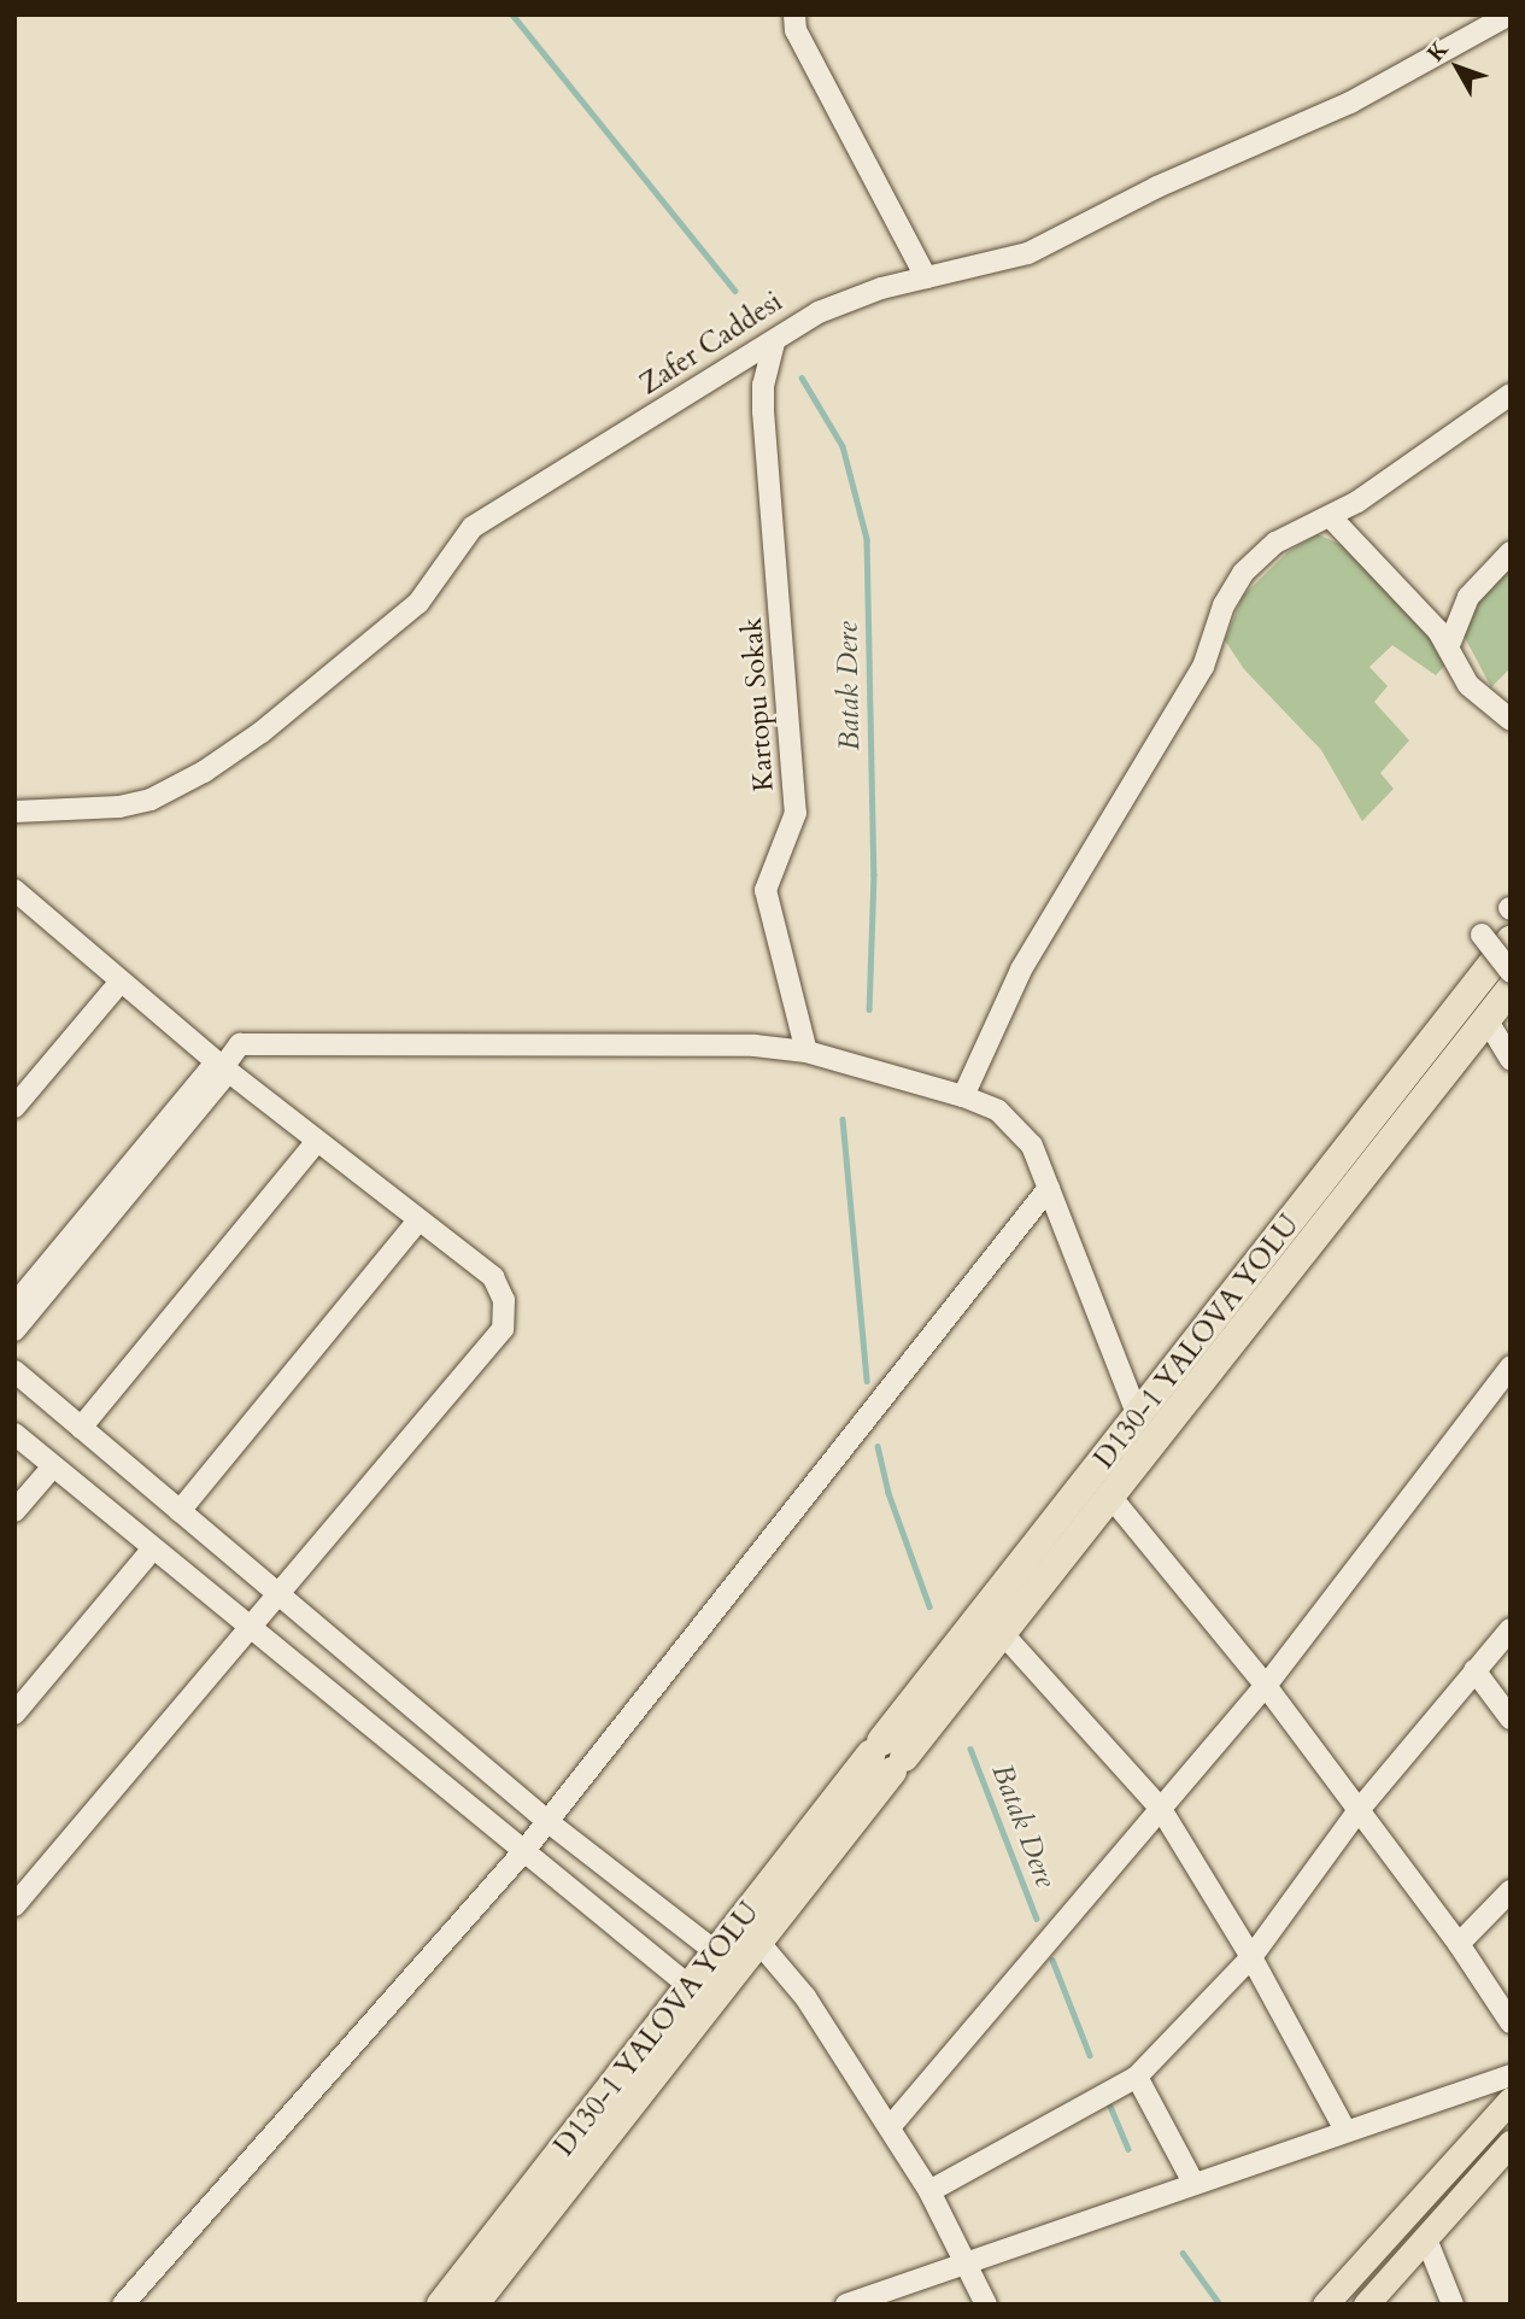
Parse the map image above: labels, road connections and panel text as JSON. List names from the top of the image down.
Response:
{
  "streets": {
    "highway": ["D130-1 YALOVA YOLU"],
    "street": ["Zafer Caddesi", "Kartopu Sokak"]
  },
  "crossings": [
    ["Zafer Caddesi", "Kartopu Sokak"]
  ],
  "water": ["Batak Dere"],
  "north": "top left"
}
